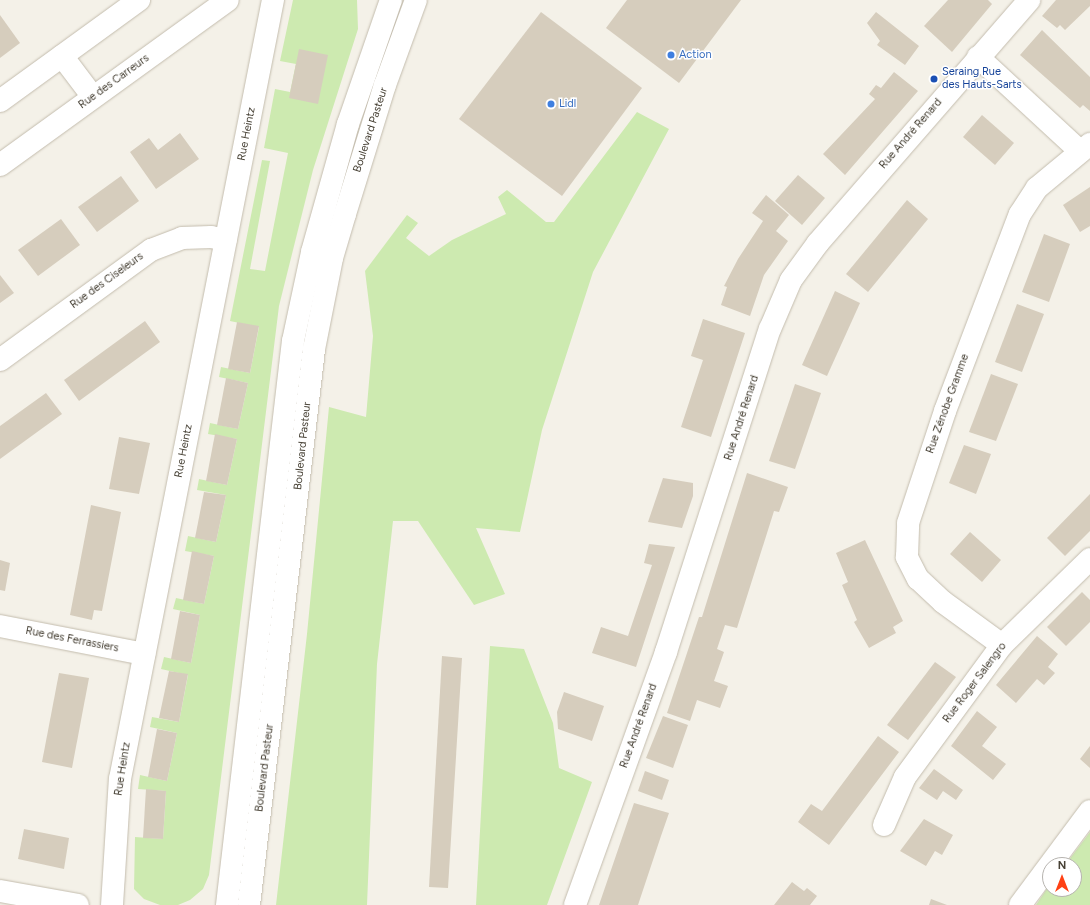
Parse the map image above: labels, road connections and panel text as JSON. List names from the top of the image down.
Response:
{
  "streets": {
    "street": [
      "Rue des Carreurs",
      "Boulevard Pasteur",
      "Rue Heintz",
      "Rue André Renard",
      "Rue des Ciseleurs",
      "Rue Zénobe Gramme",
      "Rue des Ferrassiers",
      "Rue Roger Salengro"
    ]
  },
  "crossings": [
    ["Rue Heintz", "Rue des Ciseleurs"],
    ["Rue Heintz", "Rue des Ferrassiers"],
    ["Rue Zénobe Gramme", "Rue Roger Salengro"]
  ],
  "places": ["Action", "Seraing Rue des Hauts-Sarts", "Lidl"],
  "north": "top"
}
